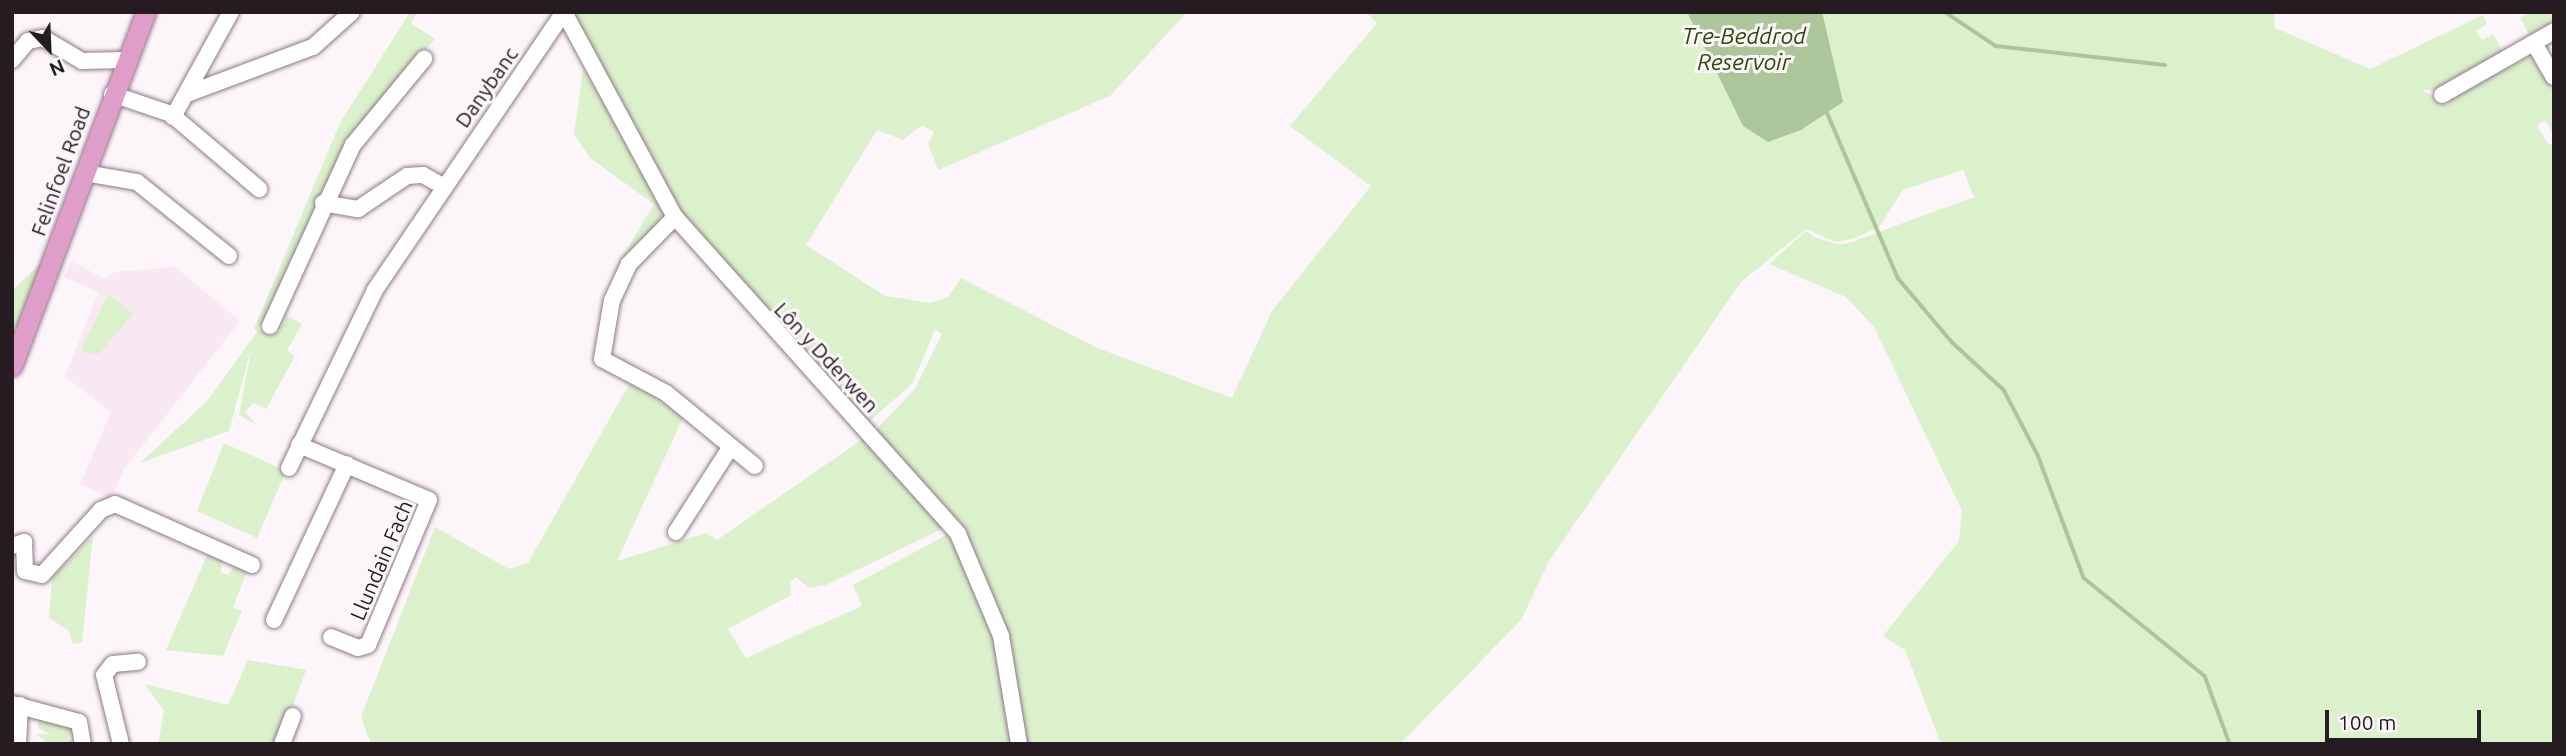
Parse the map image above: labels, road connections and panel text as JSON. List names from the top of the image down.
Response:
{
  "streets": {
    "main road": ["Felinfoel Road"],
    "street": ["Danybanc", "Lôn y Dderwen", "Llundain Fach"]
  },
  "crossings": [
    ["Danybanc", "Lôn y Dderwen"],
    ["Danybanc", "Llundain Fach"]
  ],
  "water": ["Tre-Beddrod Reservoir"],
  "scale_bar": "100 m",
  "north": "bottom right"
}
